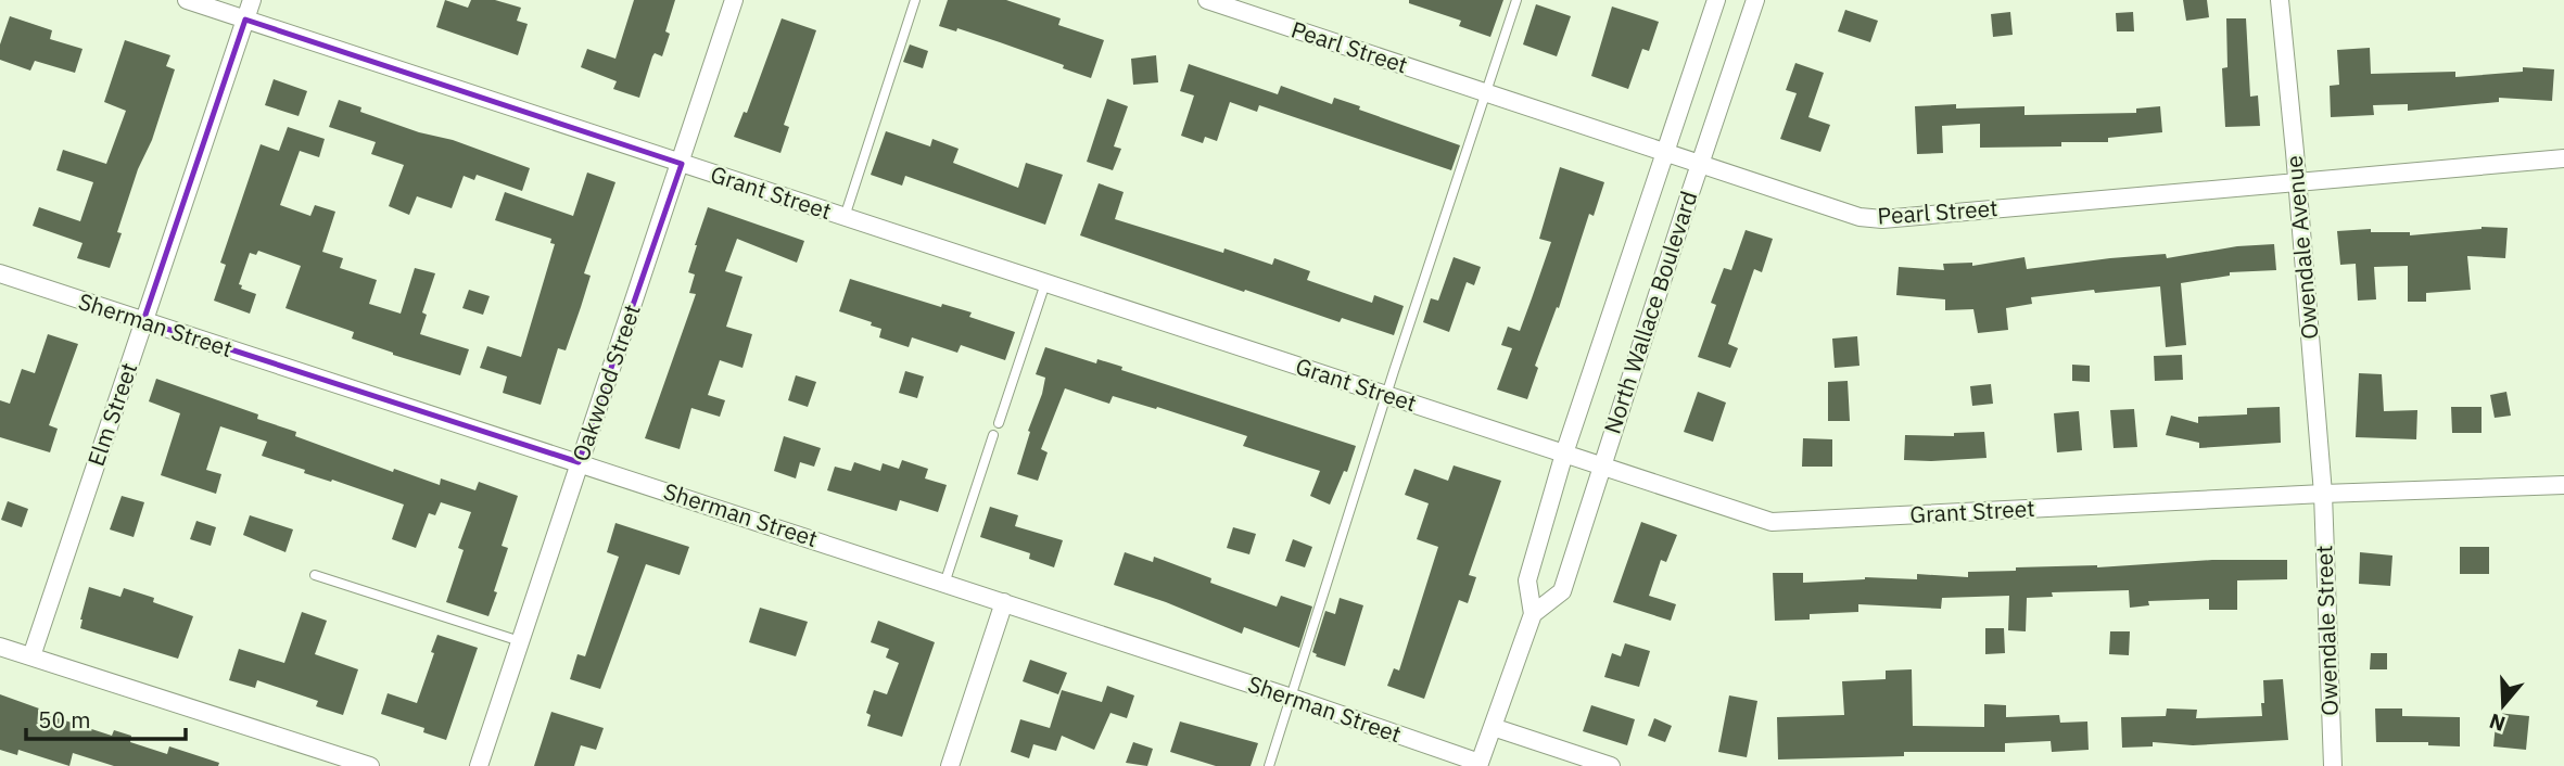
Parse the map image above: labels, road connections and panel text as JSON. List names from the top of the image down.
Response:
{
  "streets": {
    "street": [
      "Pearl Street",
      "Grant Street",
      "Owendale Avenue",
      "North Wallace Boulevard",
      "Sherman Street",
      "Oakwood Street",
      "Elm Street",
      "Owendale Street"
    ]
  },
  "crossings": [
    ["Pearl Street", "Owendale Avenue"],
    ["Pearl Street", "North Wallace Boulevard"],
    ["Grant Street", "Owendale Avenue"],
    ["Grant Street", "North Wallace Boulevard"],
    ["Grant Street", "Oakwood Street"],
    ["Grant Street", "Elm Street"],
    ["Grant Street", "Owendale Street"],
    ["Owendale Avenue", "Owendale Street"],
    ["North Wallace Boulevard", "Sherman Street"],
    ["Sherman Street", "Oakwood Street"],
    ["Sherman Street", "Elm Street"]
  ],
  "scale_bar": "50 m",
  "north": "bottom"
}
